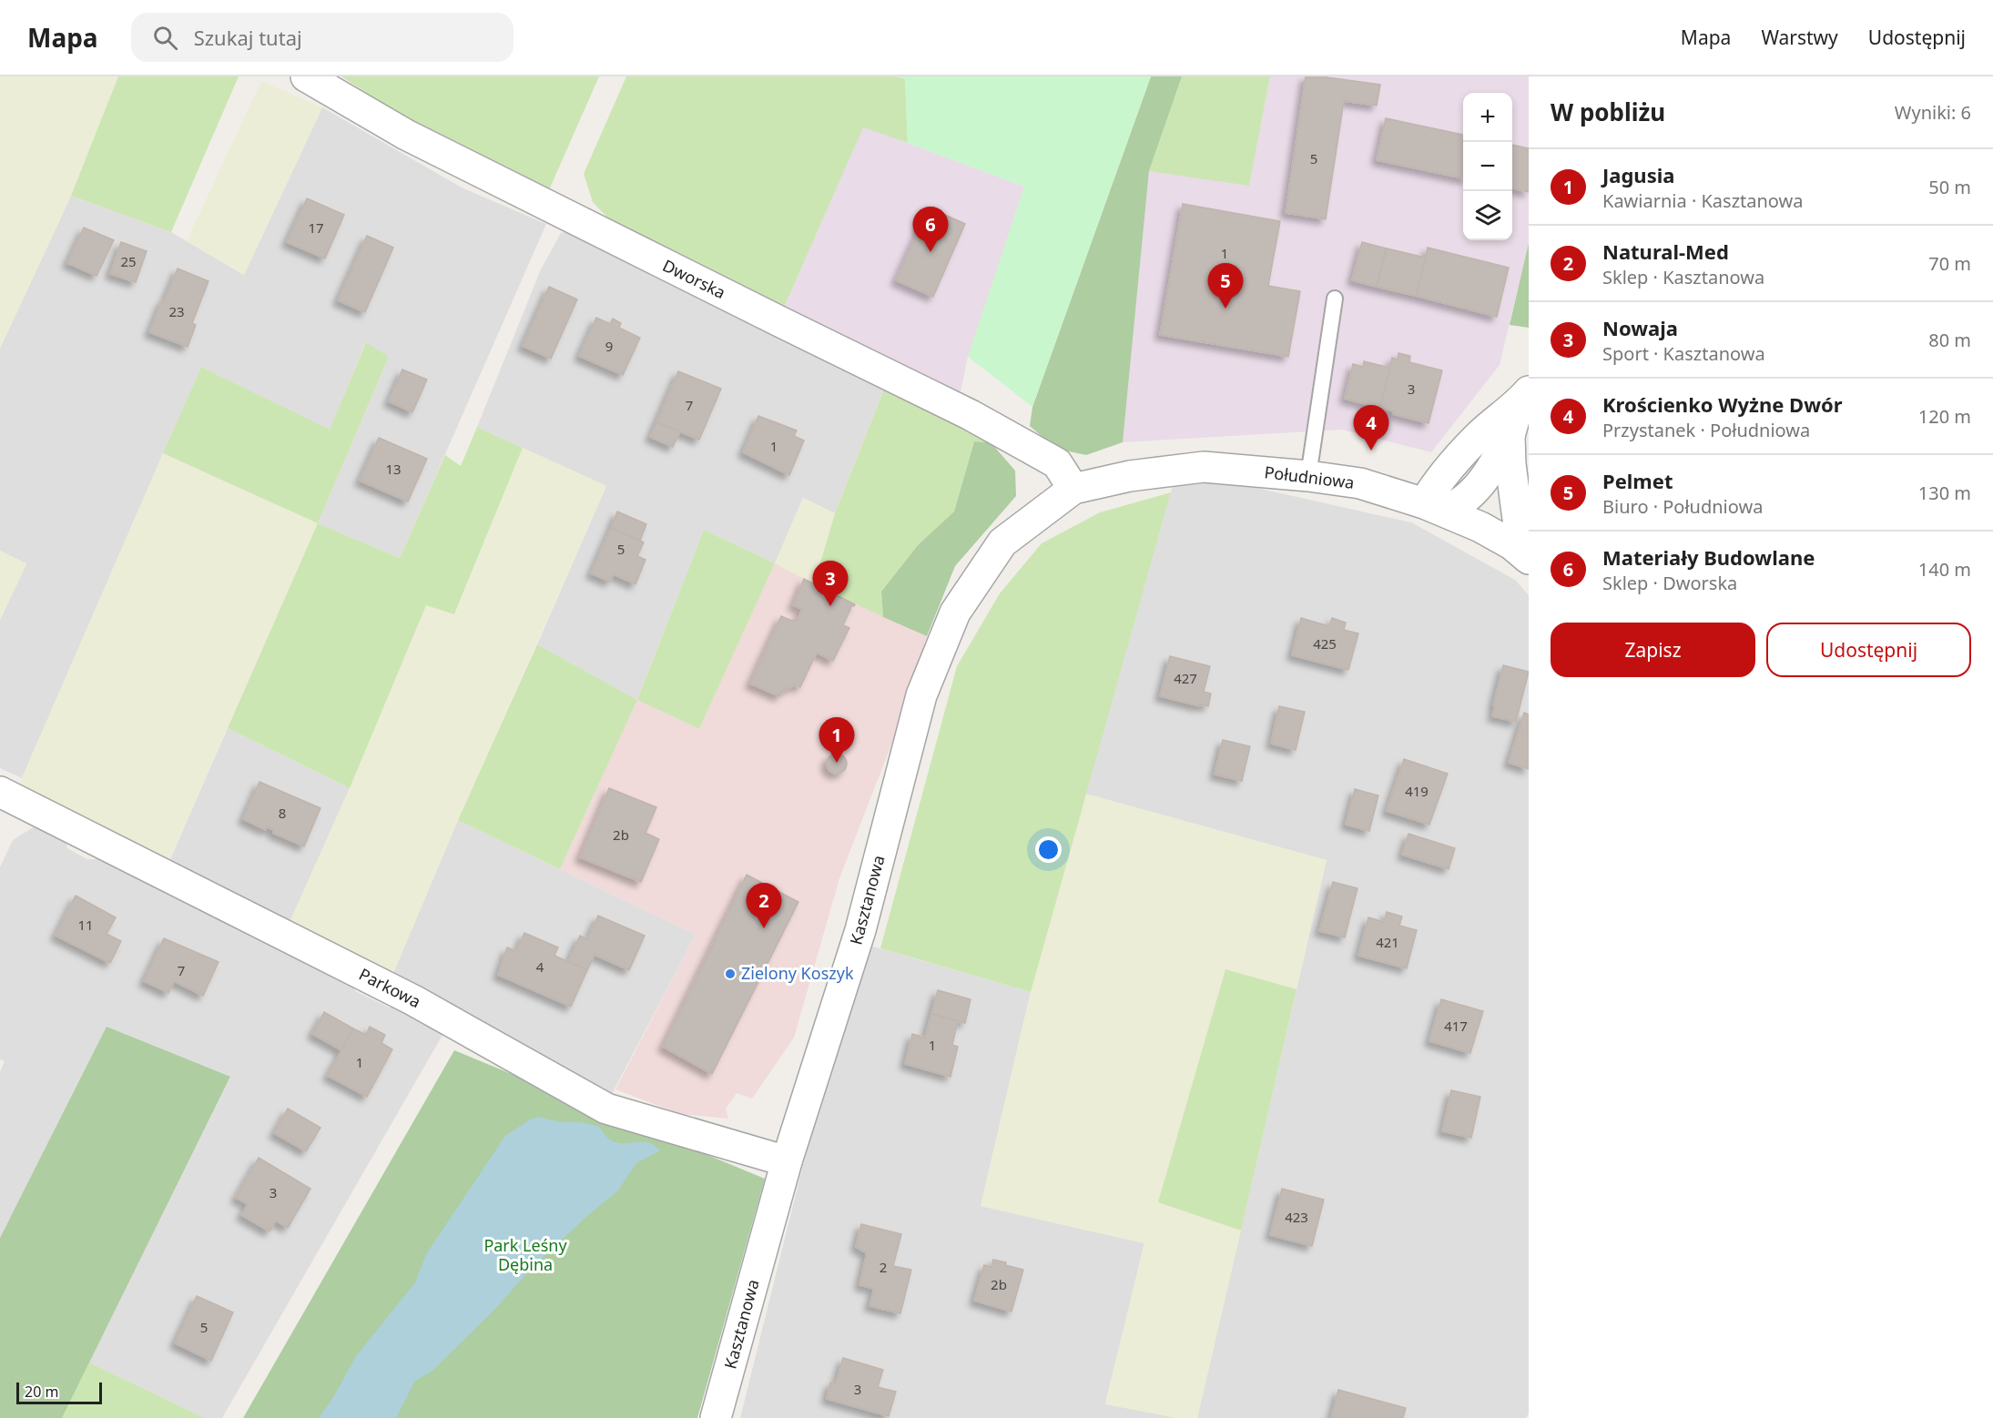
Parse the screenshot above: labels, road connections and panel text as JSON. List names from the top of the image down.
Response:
{
  "streets": {
    "street": [
      "Dworska",
      "Południowa",
      "Kasztanowa",
      "Parkowa"
    ]
  },
  "crossings": [
    ["Dworska", "Południowa"],
    ["Dworska", "Kasztanowa"],
    ["Południowa", "Kasztanowa"],
    ["Kasztanowa", "Parkowa"]
  ],
  "parks": ["Park Leśny Dębina"],
  "places": ["Zielony Koszyk"],
  "house_numbers": [
    "5",
    "17",
    "1",
    "25",
    "23",
    "9",
    "3",
    "7",
    "1",
    "13",
    "5",
    "425",
    "427",
    "419",
    "8",
    "2b",
    "11",
    "421",
    "4",
    "7",
    "417",
    "1",
    "1",
    "3",
    "423",
    "2",
    "2b",
    "5",
    "3"
  ],
  "scale_bar": "20 m",
  "page": {
    "header": "Mapa",
    "search": "Szukaj tutaj",
    "nav": ["Mapa", "Warstwy", "Udostępnij"],
    "heading": ["W pobliżu", "Wyniki: 6"],
    "map_buttons": ["+", "−"],
    "list": [
      {
        "mark": "1",
        "name": "Jagusia",
        "note": "Kawiarnia · Kasztanowa",
        "value": "50 m"
      },
      {
        "mark": "2",
        "name": "Natural-Med",
        "note": "Sklep · Kasztanowa",
        "value": "70 m"
      },
      {
        "mark": "3",
        "name": "Nowaja",
        "note": "Sport · Kasztanowa",
        "value": "80 m"
      },
      {
        "mark": "4",
        "name": "Krościenko Wyżne Dwór",
        "note": "Przystanek · Południowa",
        "value": "120 m"
      },
      {
        "mark": "5",
        "name": "Pelmet",
        "note": "Biuro · Południowa",
        "value": "130 m"
      },
      {
        "mark": "6",
        "name": "Materiały Budowlane",
        "note": "Sklep · Dworska",
        "value": "140 m"
      }
    ],
    "pins": [
      "6",
      "5",
      "4",
      "3",
      "1",
      "2"
    ],
    "buttons": ["Zapisz", "Udostępnij"],
    "scale": "20 m"
  }
}
